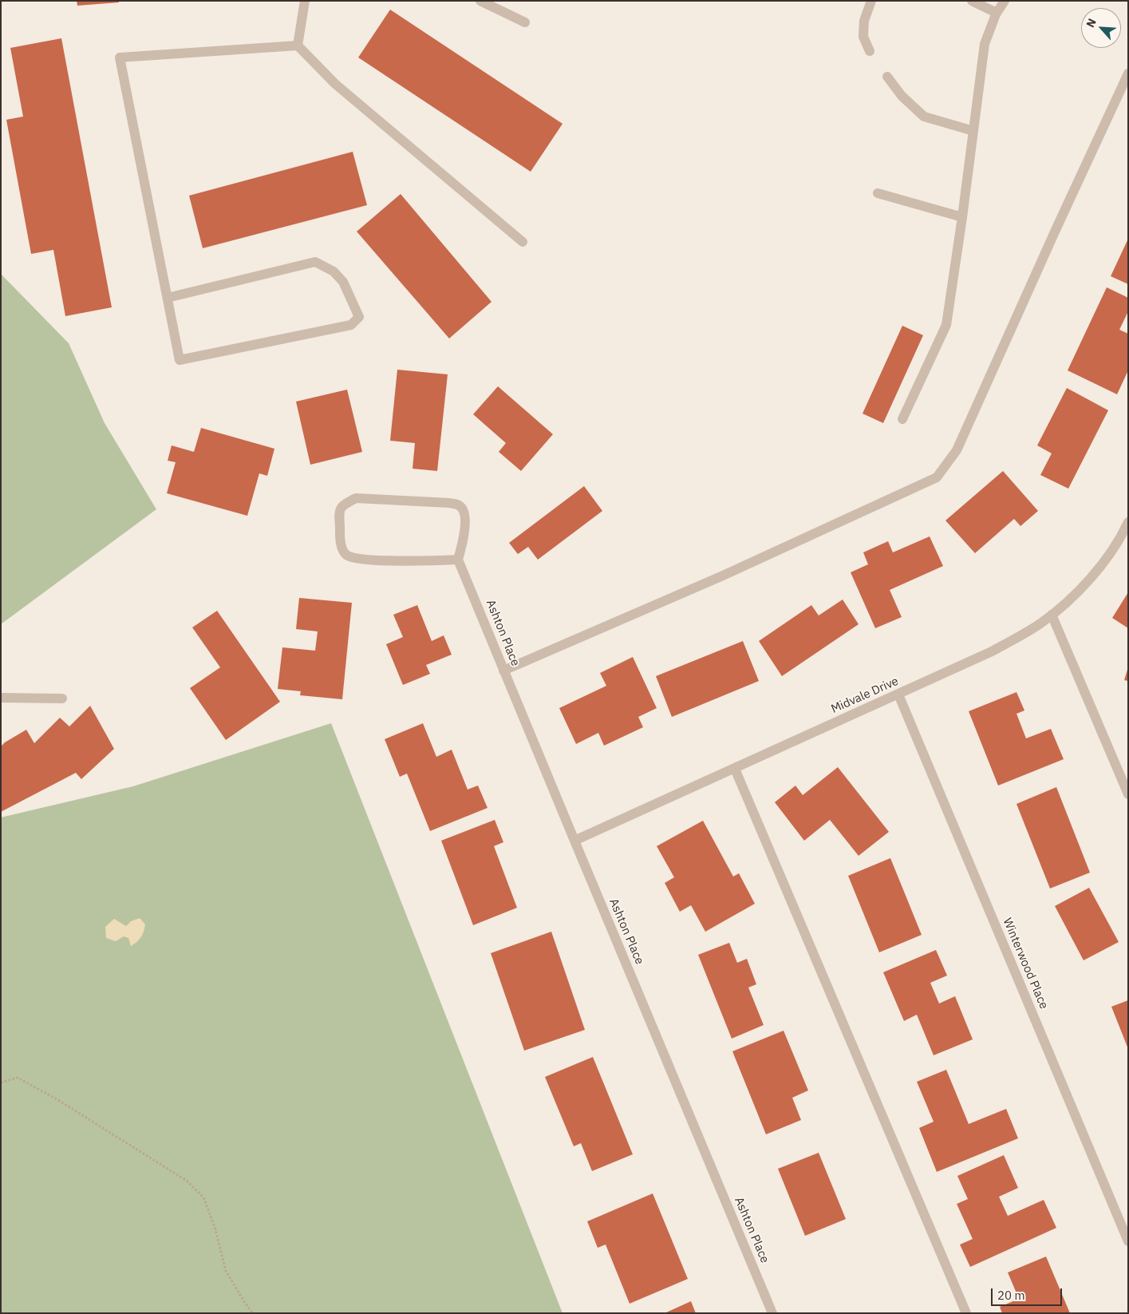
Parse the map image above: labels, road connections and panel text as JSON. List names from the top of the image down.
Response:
{
  "streets": {
    "street": ["Ashton Place", "Midvale Drive", "Winterwood Place"]
  },
  "crossings": [
    ["Ashton Place", "Midvale Drive"],
    ["Midvale Drive", "Winterwood Place"]
  ],
  "scale_bar": "20 m",
  "north": "top left"
}
